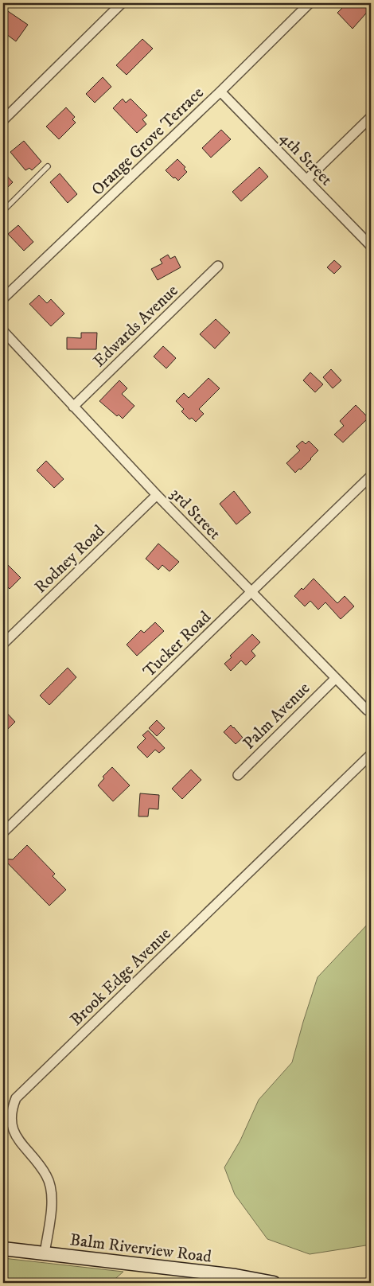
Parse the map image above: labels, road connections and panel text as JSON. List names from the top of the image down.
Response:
{
  "streets": {
    "main road": ["Balm Riverview Road"],
    "street": [
      "Orange Grove Terrace",
      "4th Street",
      "Edwards Avenue",
      "3rd Street",
      "Rodney Road",
      "Tucker Road",
      "Palm Avenue",
      "Brook Edge Avenue"
    ]
  },
  "crossings": [
    ["Orange Grove Terrace", "4th Street"],
    ["Edwards Avenue", "3rd Street"],
    ["3rd Street", "Rodney Road"],
    ["3rd Street", "Tucker Road"],
    ["3rd Street", "Palm Avenue"],
    ["Brook Edge Avenue", "Balm Riverview Road"]
  ]
}
